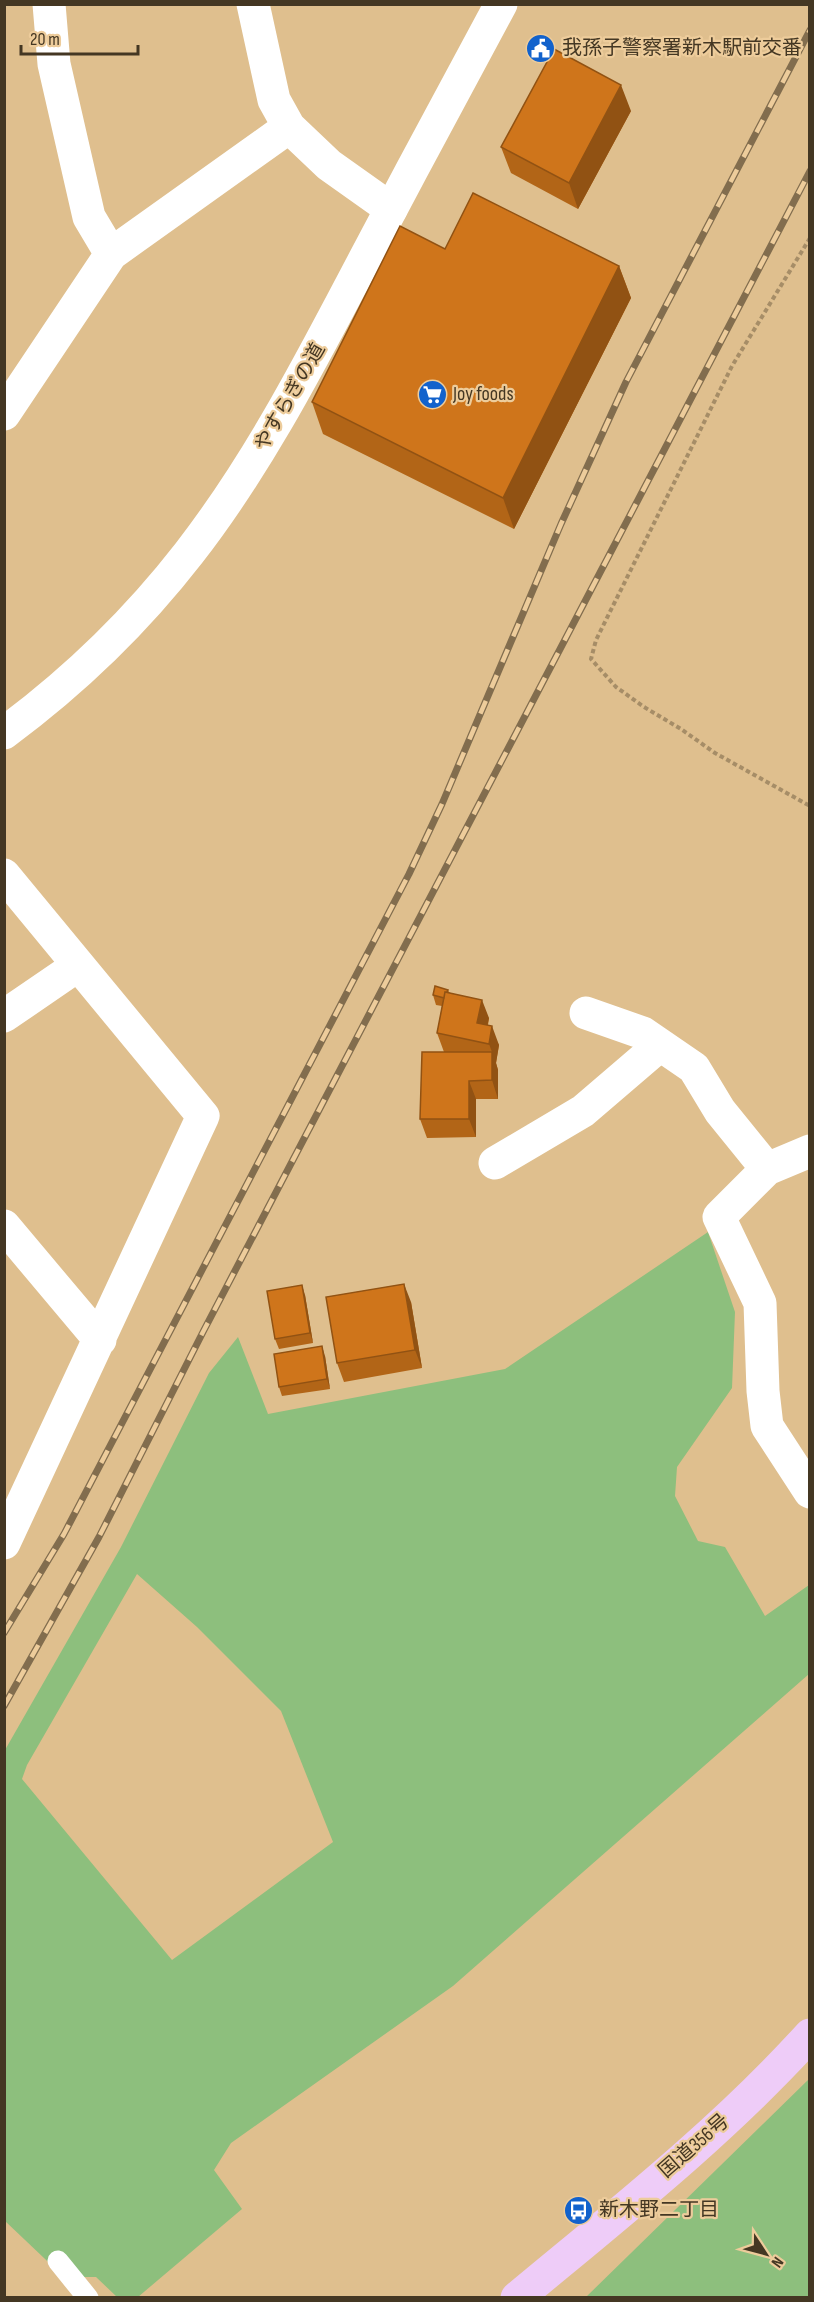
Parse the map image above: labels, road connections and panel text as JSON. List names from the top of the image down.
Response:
{
  "streets": {
    "highway": ["国道356号"],
    "street": ["やすらぎの道"]
  },
  "places": {
    "public building": ["我孫子警察署新木駅前交番"],
    "supermarket": ["Joy foods"],
    "bus stop": ["新木野二丁目"]
  },
  "scale_bar": "20 m",
  "north": "bottom right"
}
